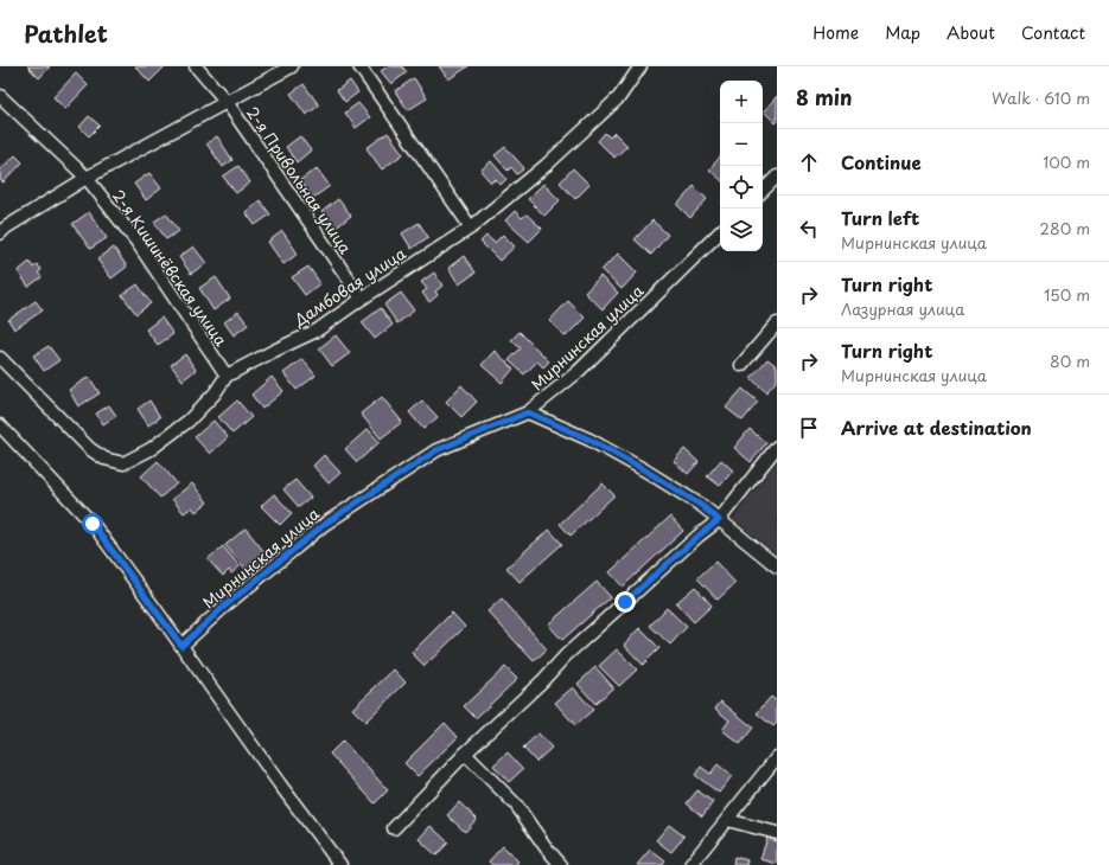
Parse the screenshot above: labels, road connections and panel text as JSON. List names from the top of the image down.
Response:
{
  "streets": {
    "street": [
      "2-я Привольная улица",
      "2-я Кишинёвская улица",
      "Дамбовая улица",
      "Мирнинская улица"
    ]
  },
  "crossings": [
    ["2-я Привольная улица", "Дамбовая улица"],
    ["2-я Кишинёвская улица", "Дамбовая улица"]
  ],
  "page": {
    "header": "Pathlet",
    "nav": [
      "Home",
      "Map",
      "About",
      "Contact"
    ],
    "heading": ["8 min", "Walk · 610 m"],
    "map_buttons": ["+", "−"],
    "list": [
      ["Continue", "100 m"],
      ["Turn left", "Мирнинская улица", "280 m"],
      ["Turn right", "Лазурная улица", "150 m"],
      ["Turn right", "Мирнинская улица", "80 m"],
      "Arrive at destination"
    ]
  }
}
